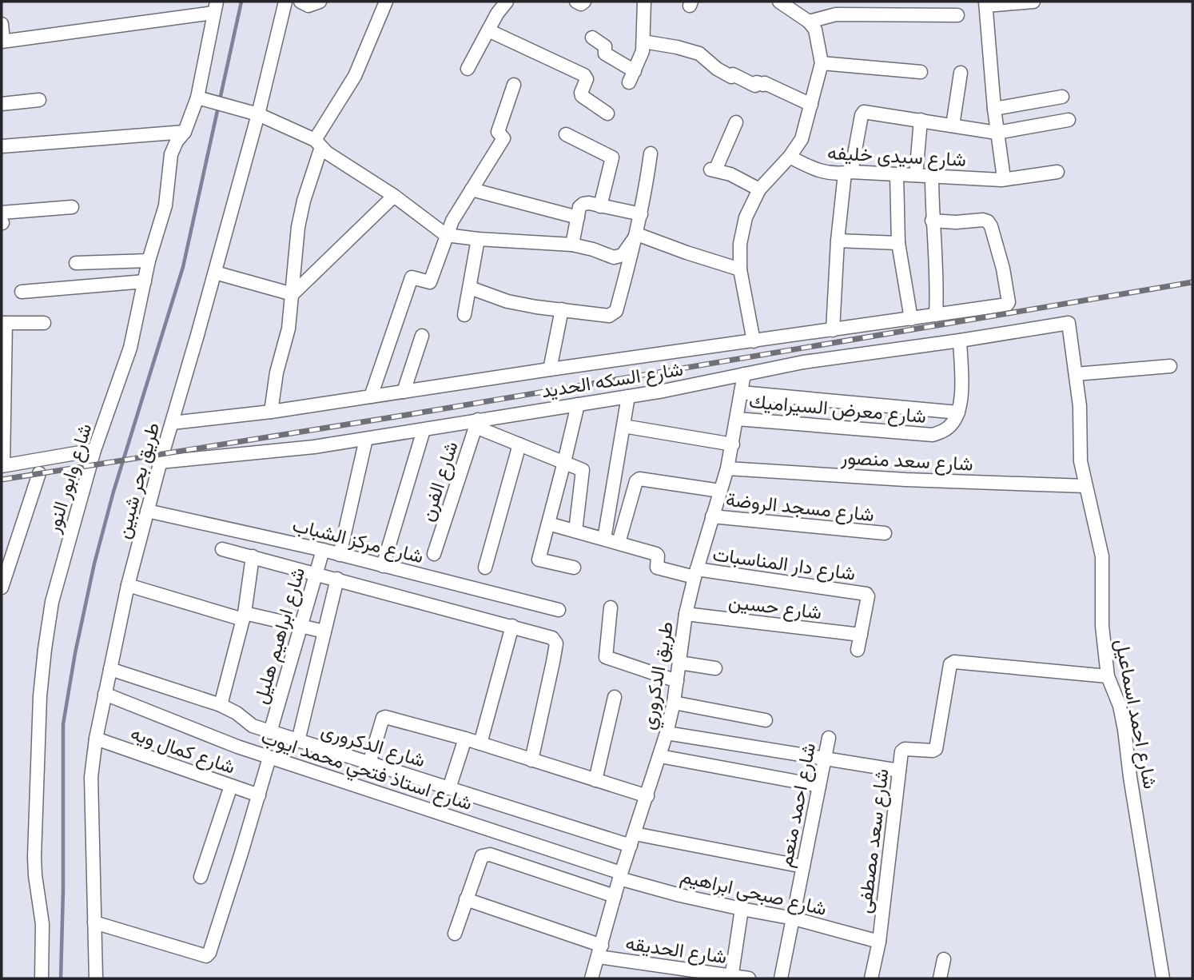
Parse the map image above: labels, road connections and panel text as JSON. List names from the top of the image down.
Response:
{
  "streets": {
    "street": [
      "شارع سيدى خليفه",
      "شارع السكه الحديد",
      "شارع معرض السيراميك",
      "شارع سعد منصور",
      "شارع وابور النور",
      "طريق بحر شبين",
      "شارع الفرن",
      "شارع مسجد الروضة",
      "شارع مركز الشباب",
      "شارع دار المناسبات",
      "شارع حسين",
      "شارع ابراهيم هليل",
      "طريق الدكروري",
      "شارع احمد اسماعيل",
      "شارع الدكرورى",
      "شارع كمال ويه",
      "شارع استاذ فتحي محمد ايوب",
      "شارع احمد منعم",
      "شارع سعد مصطفى",
      "شارع صبحى ابراهيم",
      "شارع الحديقه"
    ]
  },
  "crossings": [
    ["شارع السكه الحديد", "طريق بحر شبين"],
    ["شارع السكه الحديد", "شارع الفرن"],
    ["شارع السكه الحديد", "طريق الدكروري"],
    ["شارع السكه الحديد", "شارع احمد اسماعيل"],
    ["شارع معرض السيراميك", "طريق الدكروري"],
    ["شارع سعد منصور", "طريق الدكروري"],
    ["شارع سعد منصور", "شارع احمد اسماعيل"],
    ["طريق بحر شبين", "شارع مركز الشباب"],
    ["طريق بحر شبين", "شارع الدكرورى"],
    ["طريق بحر شبين", "شارع كمال ويه"],
    ["طريق بحر شبين", "شارع استاذ فتحي محمد ايوب"],
    ["شارع مسجد الروضة", "طريق الدكروري"],
    ["شارع مركز الشباب", "شارع ابراهيم هليل"],
    ["شارع دار المناسبات", "شارع حسين"],
    ["شارع دار المناسبات", "طريق الدكروري"],
    ["شارع حسين", "طريق الدكروري"],
    ["شارع ابراهيم هليل", "شارع الدكرورى"],
    ["طريق الدكروري", "شارع الدكرورى"],
    ["طريق الدكروري", "شارع استاذ فتحي محمد ايوب"],
    ["طريق الدكروري", "شارع صبحى ابراهيم"],
    ["طريق الدكروري", "شارع الحديقه"],
    ["شارع احمد اسماعيل", "شارع سعد مصطفى"],
    ["شارع الدكرورى", "شارع احمد منعم"],
    ["شارع استاذ فتحي محمد ايوب", "شارع صبحى ابراهيم"],
    ["شارع احمد منعم", "شارع صبحى ابراهيم"],
    ["شارع سعد مصطفى", "شارع صبحى ابراهيم"]
  ]
}
